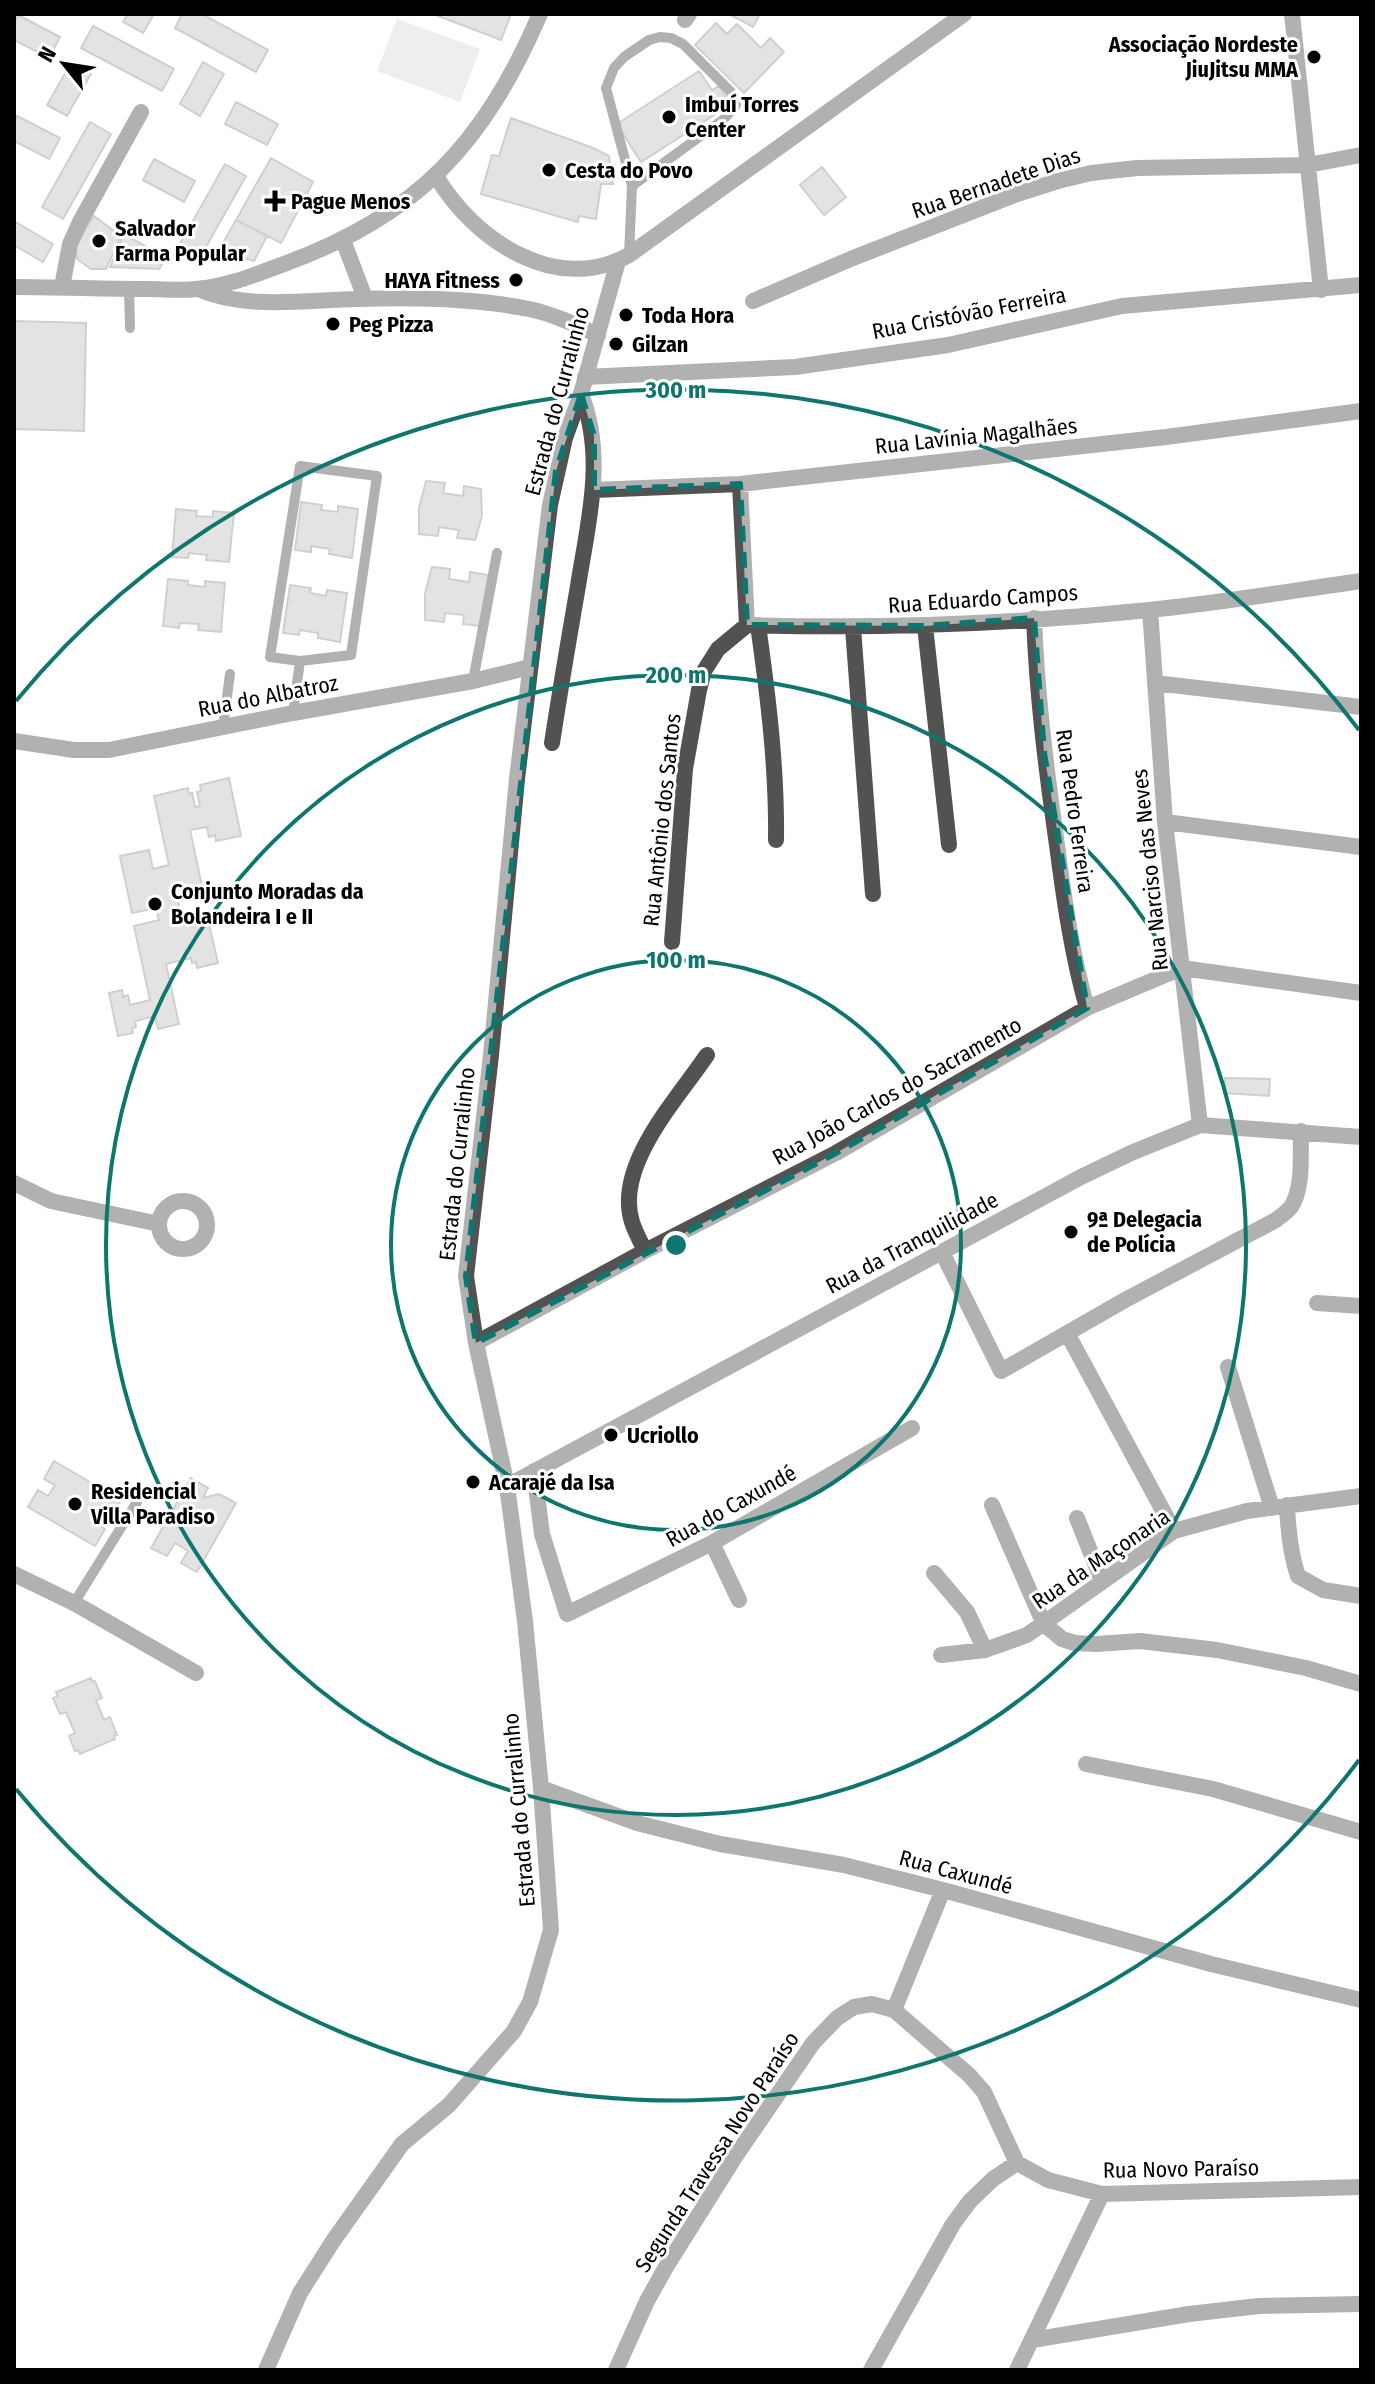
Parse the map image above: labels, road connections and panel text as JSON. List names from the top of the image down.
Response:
{
  "streets": {
    "street": [
      "Rua Bernadete Dias",
      "Rua Cristóvão Ferreira",
      "Estrada do Curralinho",
      "Rua Lavínia Magalhães",
      "Rua Eduardo Campos",
      "Rua do Albatroz",
      "Rua Pedro Ferreira",
      "Rua Antônio dos Santos",
      "Rua Narciso das Neves",
      "Rua João Carlos do Sacramento",
      "Rua da Tranquilidade",
      "Rua do Caxundé",
      "Rua da Maçonaria",
      "Rua Caxundé",
      "Segunda Travessa Novo Paraíso",
      "Rua Novo Paraíso"
    ]
  },
  "crossings": [
    ["Rua Cristóvão Ferreira", "Estrada do Curralinho"],
    ["Estrada do Curralinho", "Rua do Albatroz"],
    ["Estrada do Curralinho", "Rua João Carlos do Sacramento"],
    ["Estrada do Curralinho", "Rua da Tranquilidade"],
    ["Estrada do Curralinho", "Rua Caxundé"],
    ["Rua Eduardo Campos", "Rua Pedro Ferreira"],
    ["Rua Eduardo Campos", "Rua Antônio dos Santos"],
    ["Rua Eduardo Campos", "Rua Narciso das Neves"],
    ["Rua Pedro Ferreira", "Rua João Carlos do Sacramento"],
    ["Rua Narciso das Neves", "Rua João Carlos do Sacramento"],
    ["Rua Narciso das Neves", "Rua da Tranquilidade"],
    ["Rua da Tranquilidade", "Rua do Caxundé"]
  ],
  "places": {
    "other": [
      "Associação Nordeste JiuJitsu MMA",
      "Imbuí Torres Center",
      "Cesta do Povo",
      "Salvador Farma Popular",
      "HAYA Fitness",
      "Toda Hora",
      "Peg Pizza",
      "Gilzan",
      "Conjunto Moradas da Bolandeira I e II",
      "9ª Delegacia de Polícia",
      "Ucriollo",
      "Acarajé da Isa",
      "Residencial Villa Paradiso"
    ],
    "health": ["Pague Menos"]
  },
  "north": "top left",
  "rings": ["300 m", "200 m", "100 m"]
}
